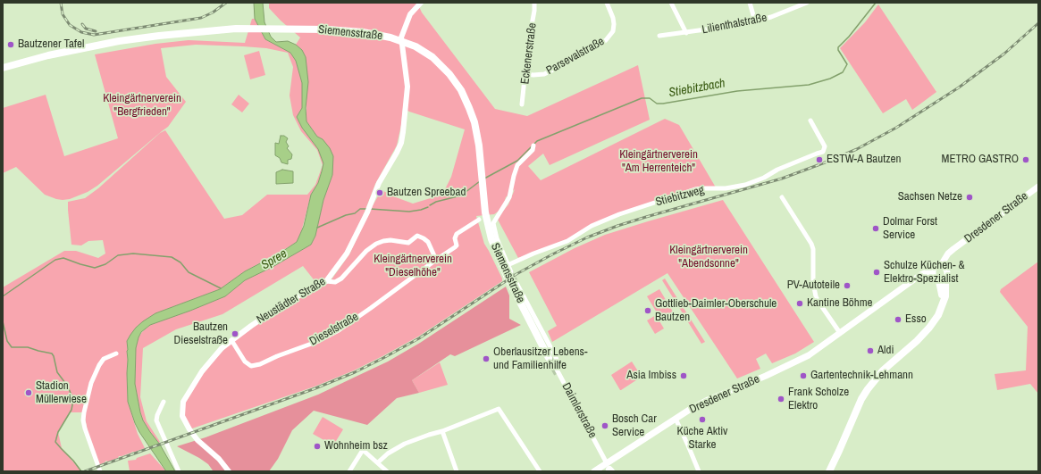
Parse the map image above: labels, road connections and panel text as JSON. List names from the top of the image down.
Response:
{
  "streets": {
    "main road": ["Siemensstraße", "Dresdener Straße"],
    "street": [
      "Lilienthalstraße",
      "Eckenerstraße",
      "Parsevalstraße",
      "Stiebitzweg",
      "Neustädter Straße",
      "Dieselstraße",
      "Daimlerstraße"
    ]
  },
  "crossings": [
    ["Siemensstraße", "Neustädter Straße"],
    ["Eckenerstraße", "Parsevalstraße"],
    ["Dresdener Straße", "Daimlerstraße"],
    ["Neustädter Straße", "Dieselstraße"]
  ],
  "water": ["Stiebitzbach", "Spree"],
  "parks": [
    "Kleingärtnerverein \"Bergfrieden\"",
    "Kleingärtnerverein \"Am Herrenteich\"",
    "Kleingärtnerverein \"Abendsonne\"",
    "Kleingärtnerverein \"Dieselhöhe\""
  ],
  "places": [
    "Bautzener Tafel",
    "ESTW-A Bautzen",
    "METRO GASTRO",
    "Bautzen Spreebad",
    "Sachsen Netze",
    "Dolmar Forst Service",
    "Schulze Küchen- & Elektro-Spezialist",
    "PV-Autoteile",
    "Kantine Böhme",
    "Gottlieb-Daimler-Oberschule Bautzen",
    "Esso",
    "Bautzen Dieselstraße",
    "Aldi",
    "Oberlausitzer Lebens- und Familienhilfe",
    "Asia Imbiss",
    "Gartentechnik-Lehmann",
    "Stadion Müllerwiese",
    "Frank Scholze Elektro",
    "Küche Aktiv Starke",
    "Bosch Car Service",
    "Wohnheim bsz"
  ]
}
